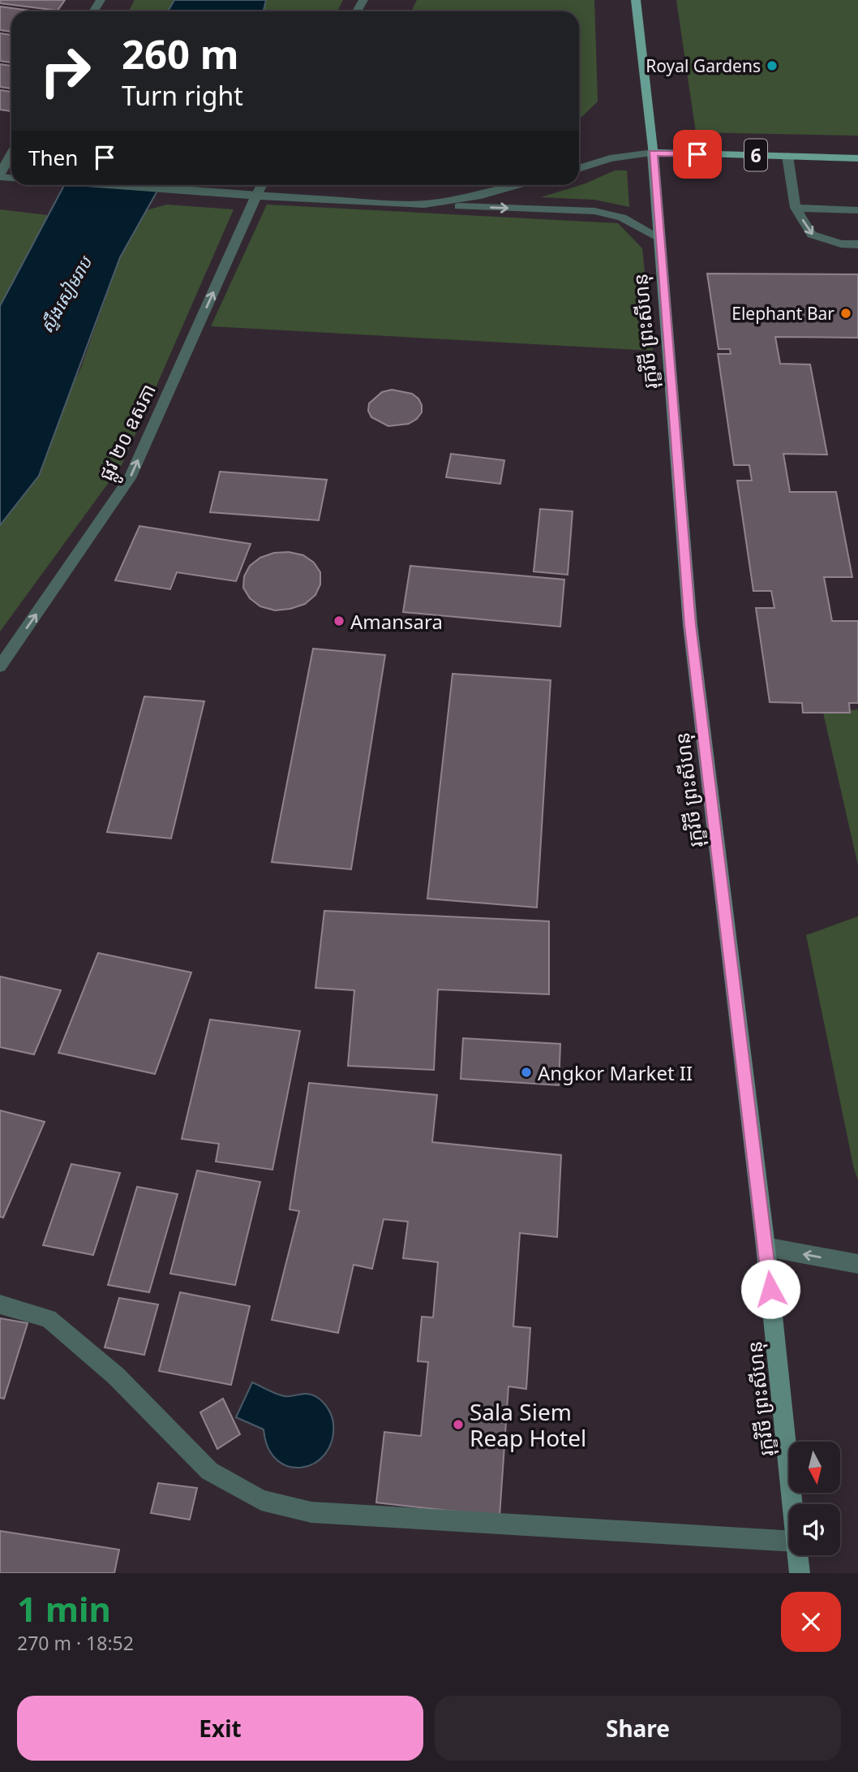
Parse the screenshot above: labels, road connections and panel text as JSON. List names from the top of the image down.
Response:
{
  "streets": {
    "main road": ["6", "រុក្ខវិថី ព្រះសីហនុ"],
    "street": ["ផ្លូវ ២០ ឧសភា"]
  },
  "crossings": [
    ["6", "រុក្ខវិថី ព្រះសីហនុ"]
  ],
  "one_way": ["ផ្លូវ ២០ ឧសភា"],
  "water": ["ស្ទឹងសៀមរាប"],
  "places": [
    "Royal Gardens",
    "Elephant Bar",
    "Amansara",
    "Angkor Market II",
    "Sala Siem Reap Hotel"
  ],
  "north": "bottom",
  "page": {
    "turn": ["260 m", "Turn right"],
    "then": "Then",
    "heading": ["1 min", "270 m · 18:52"],
    "buttons": ["Exit", "Share"]
  }
}
